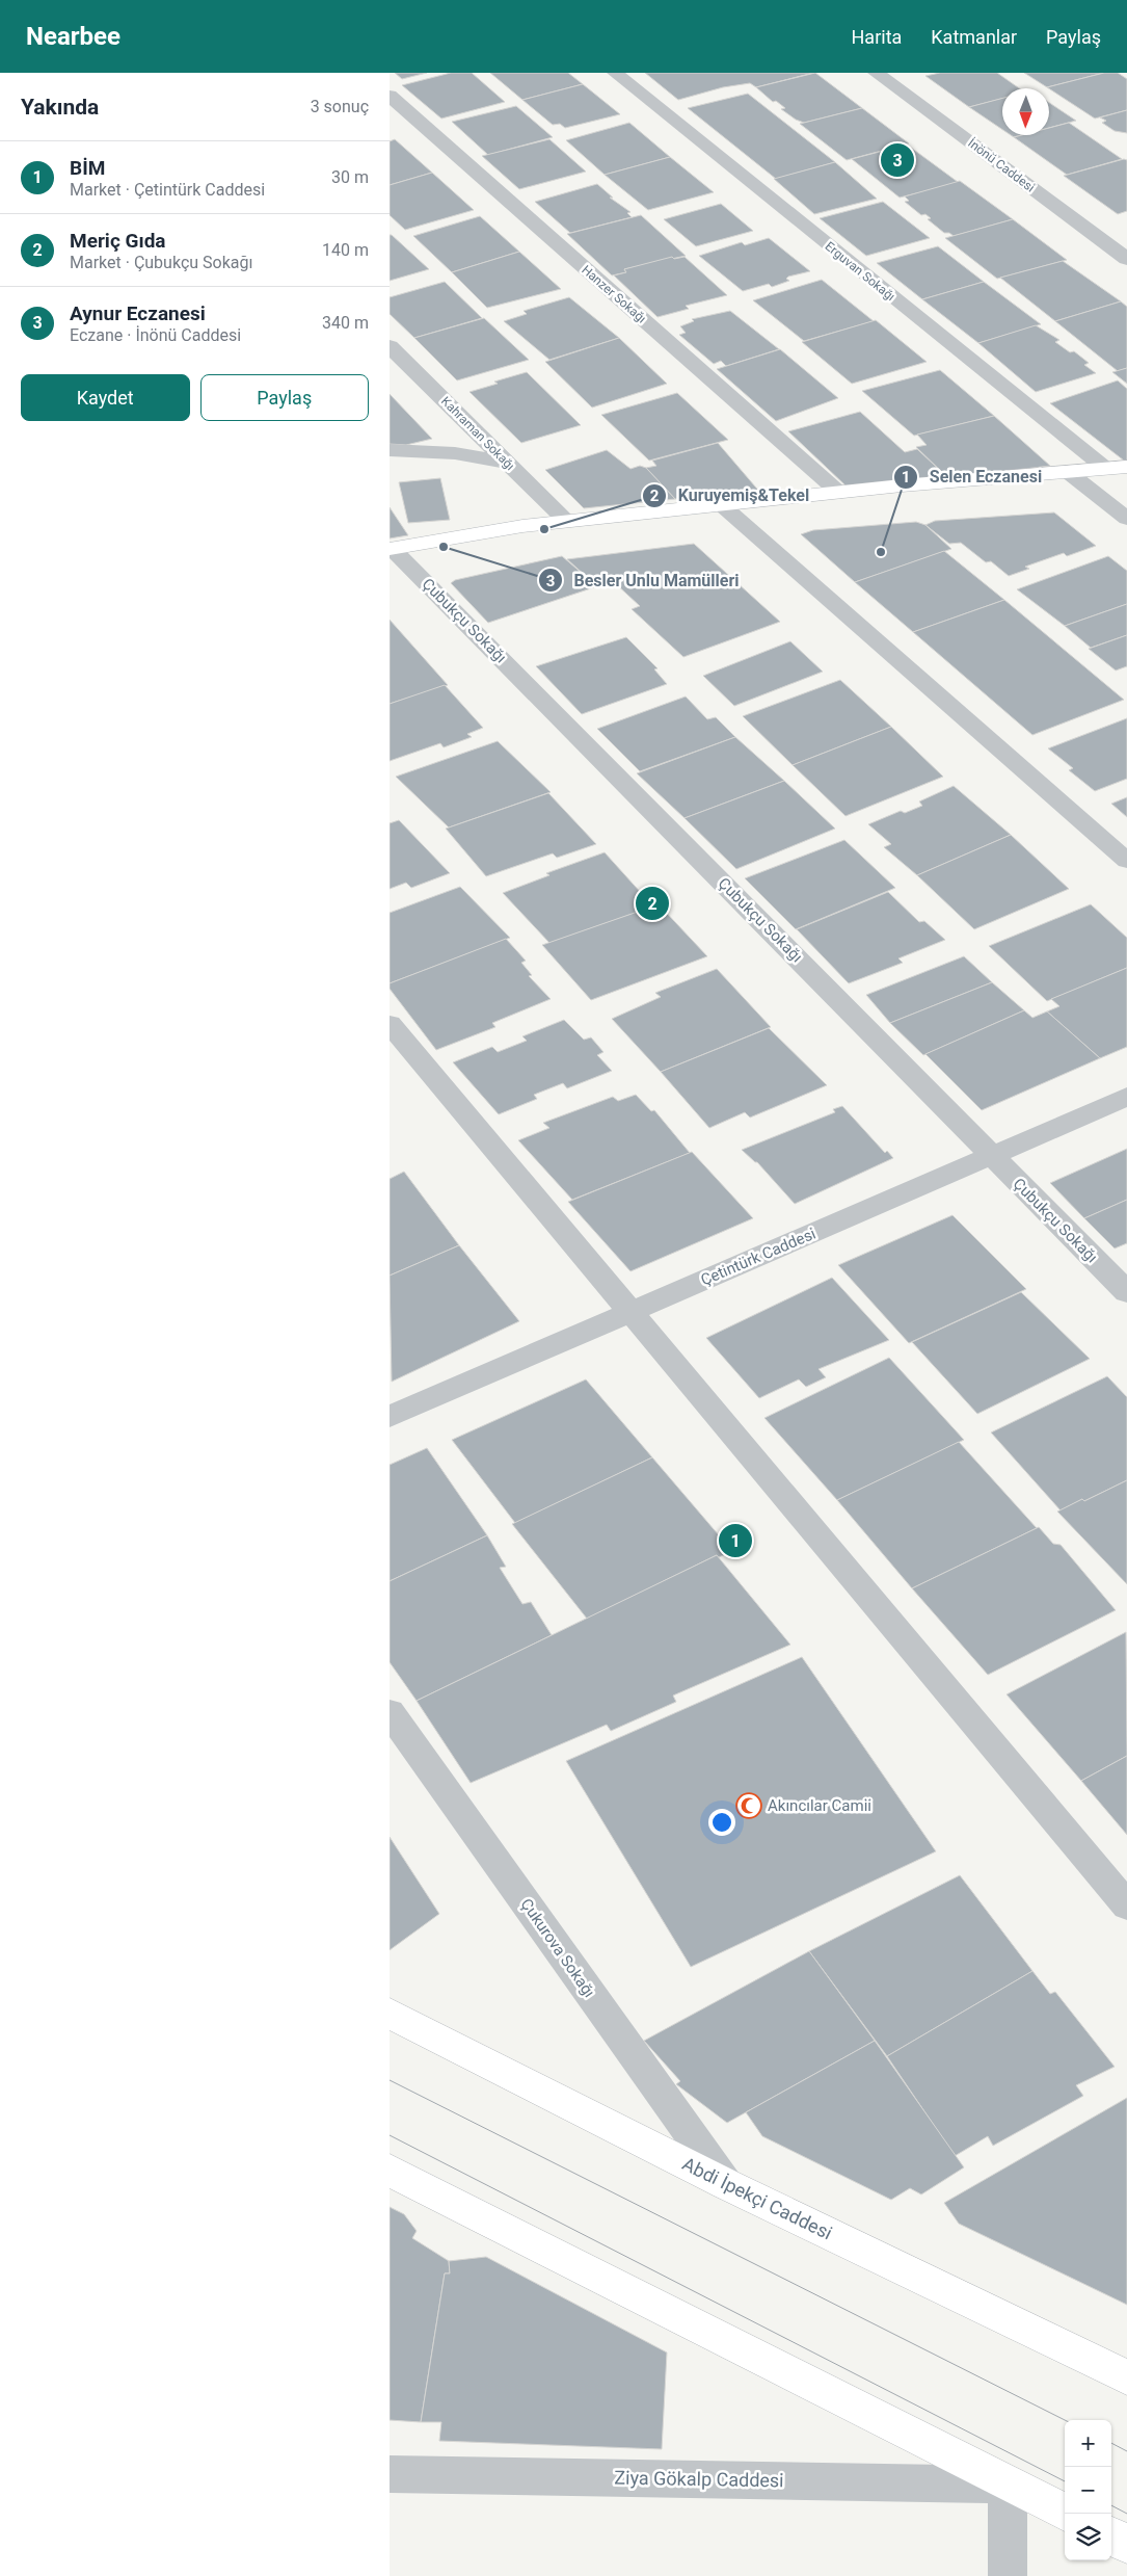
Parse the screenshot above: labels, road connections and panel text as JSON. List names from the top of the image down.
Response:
{
  "streets": {
    "main road": ["Abdi İpekçi Caddesi"],
    "street": [
      "İnönü Caddesi",
      "Erguvan Sokağı",
      "Hanzer Sokağı",
      "Kahraman Sokağı",
      "Çubukçu Sokağı",
      "Çetintürk Caddesi",
      "Çukurova Sokağı",
      "Ziya Gökalp Caddesi"
    ]
  },
  "crossings": [
    ["Çubukçu Sokağı", "Çetintürk Caddesi"],
    ["Çukurova Sokağı", "Abdi İpekçi Caddesi"]
  ],
  "places": {
    "other": ["Kuruyemiş&Tekel", "Besler Unlu Mamülleri", "Selen Eczanesi"],
    "mosque": ["Akıncılar Camii"]
  },
  "north": "bottom",
  "page": {
    "header": "Nearbee",
    "nav": ["Harita", "Katmanlar", "Paylaş"],
    "heading": ["Yakında", "3 sonuç"],
    "list": [
      {
        "mark": "1",
        "name": "BİM",
        "note": "Market · Çetintürk Caddesi",
        "value": "30 m"
      },
      {
        "mark": "2",
        "name": "Meriç Gıda",
        "note": "Market · Çubukçu Sokağı",
        "value": "140 m"
      },
      {
        "mark": "3",
        "name": "Aynur Eczanesi",
        "note": "Eczane · İnönü Caddesi",
        "value": "340 m"
      }
    ],
    "pins": ["3", "2", "1"],
    "buttons": ["Kaydet", "Paylaş"],
    "map_buttons": ["+", "−"]
  }
}
